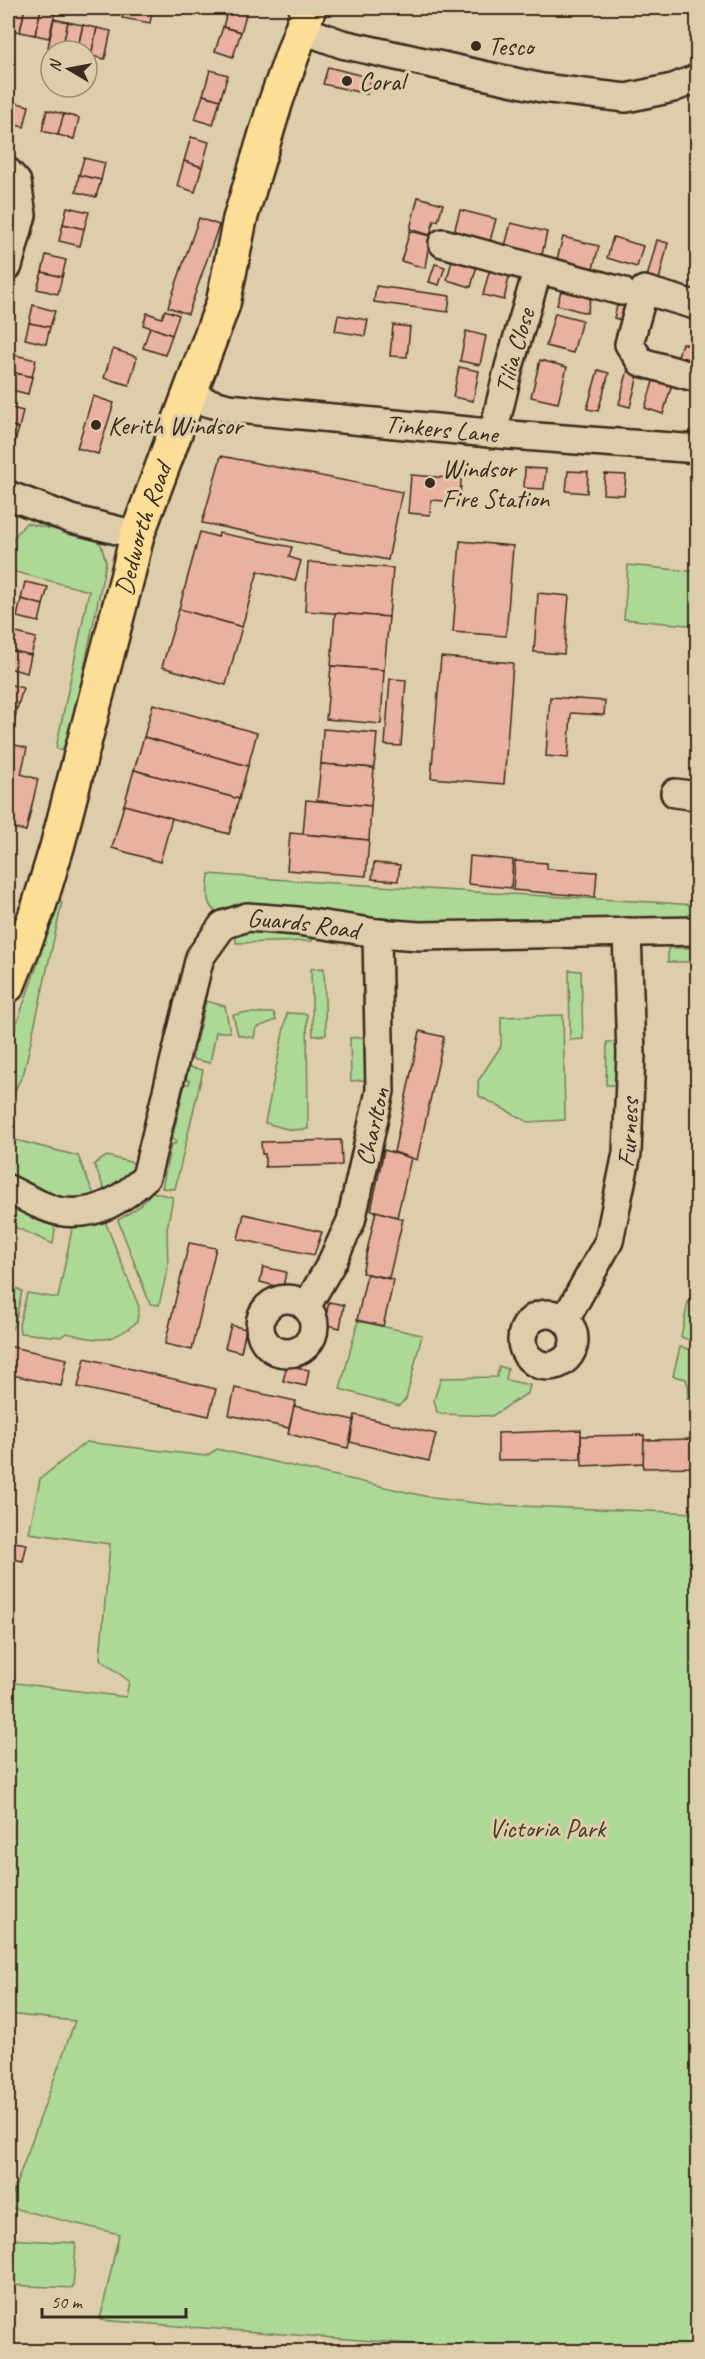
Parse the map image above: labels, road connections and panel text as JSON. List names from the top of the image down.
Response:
{
  "streets": {
    "main road": ["Dedworth Road"],
    "street": [
      "Tilia Close",
      "Tinkers Lane",
      "Guards Road",
      "Charlton",
      "Furness"
    ]
  },
  "crossings": [
    ["Tilia Close", "Tinkers Lane"],
    ["Tinkers Lane", "Dedworth Road"],
    ["Guards Road", "Charlton"],
    ["Guards Road", "Furness"]
  ],
  "parks": ["Victoria Park"],
  "places": [
    "Tesco",
    "Coral",
    "Kerith Windsor",
    "Windsor Fire Station"
  ],
  "scale_bar": "50 m",
  "north": "left"
}
